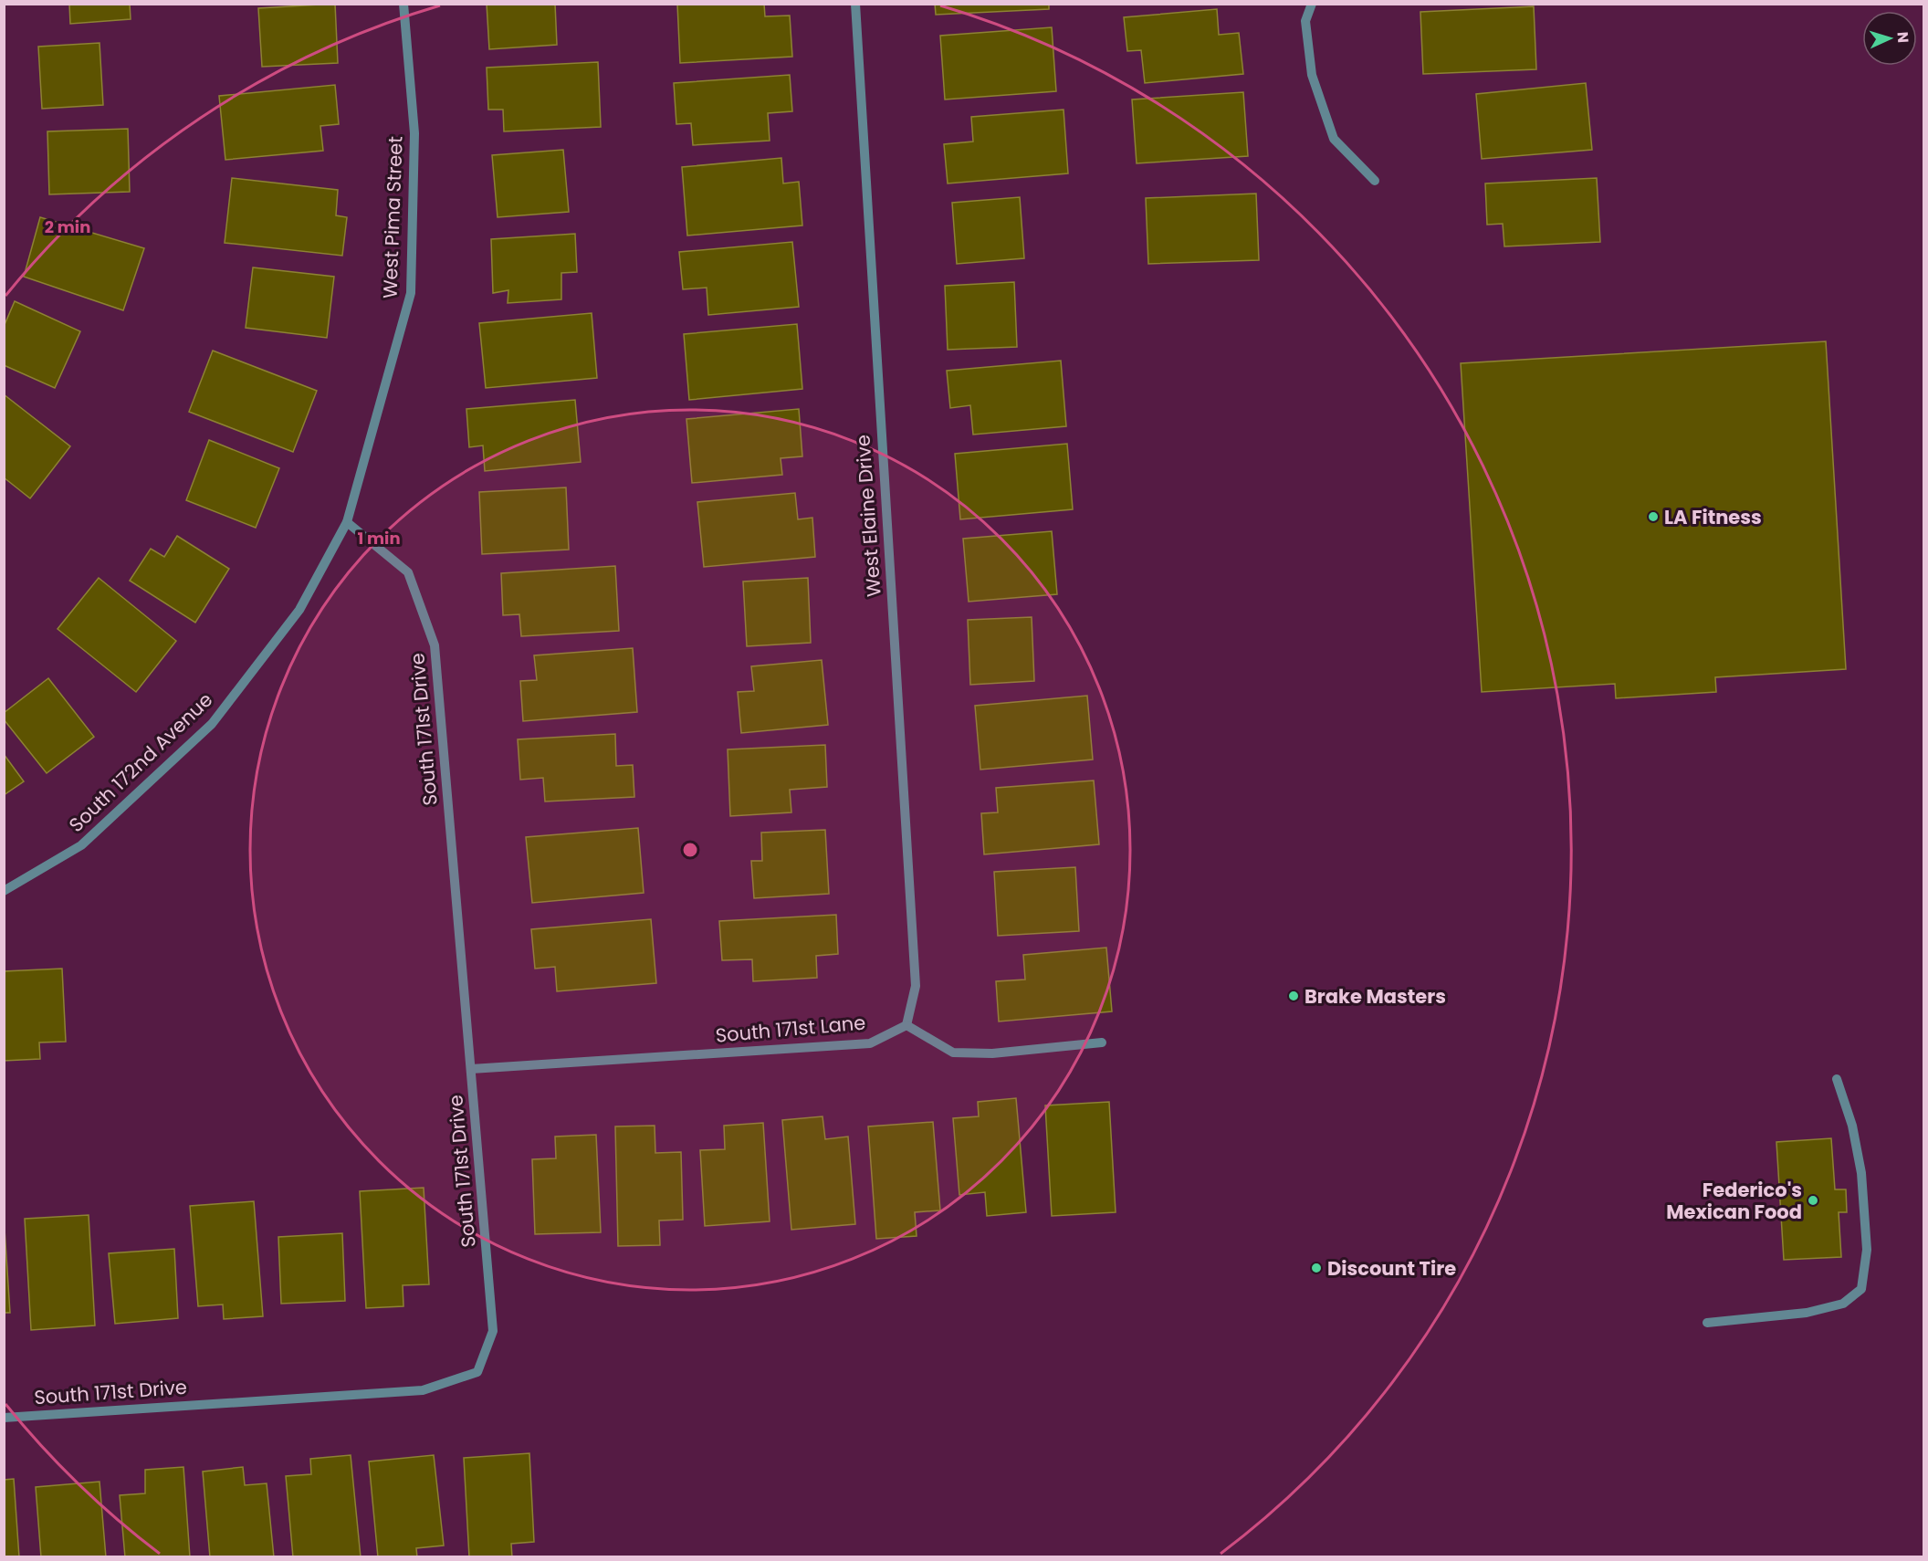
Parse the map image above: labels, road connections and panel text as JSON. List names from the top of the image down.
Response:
{
  "streets": {
    "street": [
      "West Pima Street",
      "West Elaine Drive",
      "South 171st Drive",
      "South 172nd Avenue",
      "South 171st Lane"
    ]
  },
  "crossings": [
    ["West Pima Street", "South 171st Drive"],
    ["West Pima Street", "South 172nd Avenue"],
    ["West Elaine Drive", "South 171st Lane"],
    ["South 171st Drive", "South 172nd Avenue"],
    ["South 171st Drive", "South 171st Lane"]
  ],
  "places": [
    "LA Fitness",
    "Brake Masters",
    "Federico's Mexican Food",
    "Discount Tire"
  ],
  "north": "right",
  "rings": ["2 min", "1 min"]
}
